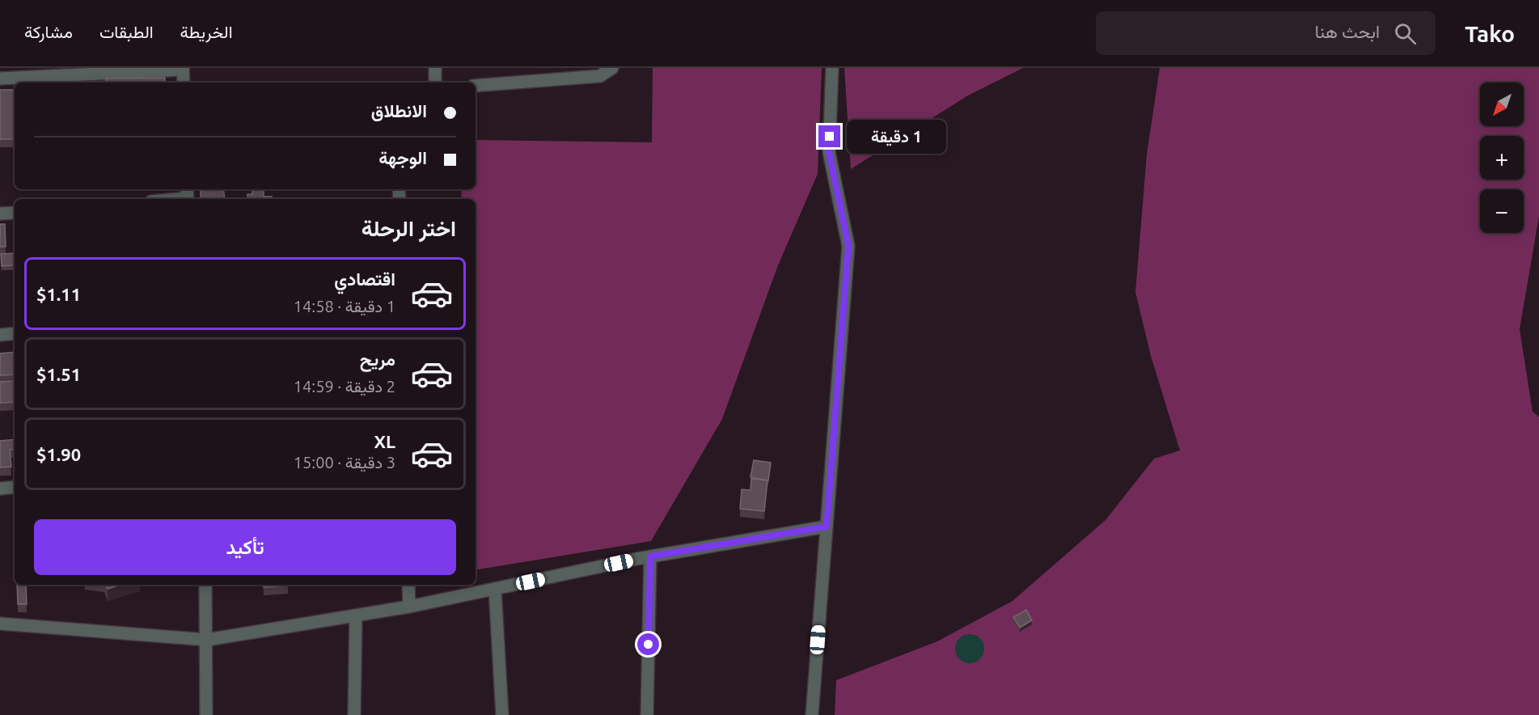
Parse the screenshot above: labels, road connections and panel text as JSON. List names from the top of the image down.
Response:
{
  "north": "bottom left",
  "page": {
    "header": "Tako",
    "search": "ابحث هنا",
    "nav": ["الخريطة", "الطبقات", "مشاركة"],
    "map_buttons": ["+", "−"],
    "banner": ["الانطلاق", "الوجهة"],
    "bubble": "1 دقيقة",
    "heading": "اختر الرحلة",
    "list": [
      {
        "name": "اقتصادي",
        "note": "1 دقيقة · 14:58",
        "value": "$1.11"
      },
      {
        "name": "مريح",
        "note": "2 دقيقة · 14:59",
        "value": "$1.51"
      },
      {
        "name": "XL",
        "note": "3 دقيقة · 15:00",
        "value": "$1.90"
      }
    ],
    "buttons": "تأكيد"
  }
}
